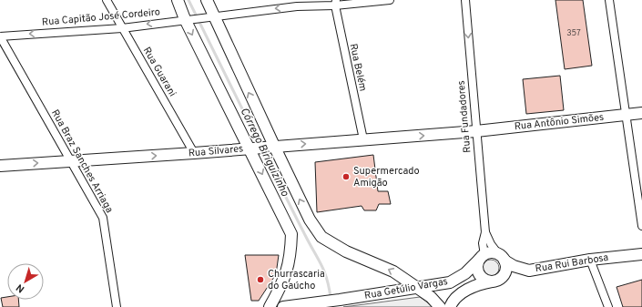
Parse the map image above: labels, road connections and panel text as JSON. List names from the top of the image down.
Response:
{
  "streets": {
    "street": [
      "Rua Capitão José Cordeiro",
      "Rua Belém",
      "Rua Guarani",
      "Rua Fundadores",
      "Rua Antônio Simões",
      "Rua Silvares",
      "Rua Braz Sanches Arriaga",
      "Rua Rui Barbosa",
      "Rua Getúlio Vargas"
    ]
  },
  "crossings": [
    ["Rua Capitão José Cordeiro", "Rua Belém"],
    ["Rua Capitão José Cordeiro", "Rua Guarani"],
    ["Rua Capitão José Cordeiro", "Rua Braz Sanches Arriaga"],
    ["Rua Belém", "Rua Silvares"],
    ["Rua Guarani", "Rua Silvares"],
    ["Rua Fundadores", "Rua Antônio Simões"],
    ["Rua Fundadores", "Rua Silvares"],
    ["Rua Fundadores", "Rua Rui Barbosa"],
    ["Rua Fundadores", "Rua Getúlio Vargas"],
    ["Rua Antônio Simões", "Rua Silvares"],
    ["Rua Silvares", "Rua Braz Sanches Arriaga"],
    ["Rua Rui Barbosa", "Rua Getúlio Vargas"]
  ],
  "one_way": ["Rua Capitão José Cordeiro", "Rua Fundadores", "Rua Silvares"],
  "water": ["Córrego Biriguizinho"],
  "places": ["Supermercado Amigão", "Churrascaria do Gaúcho"],
  "house_numbers": ["357"],
  "north": "bottom left"
}
